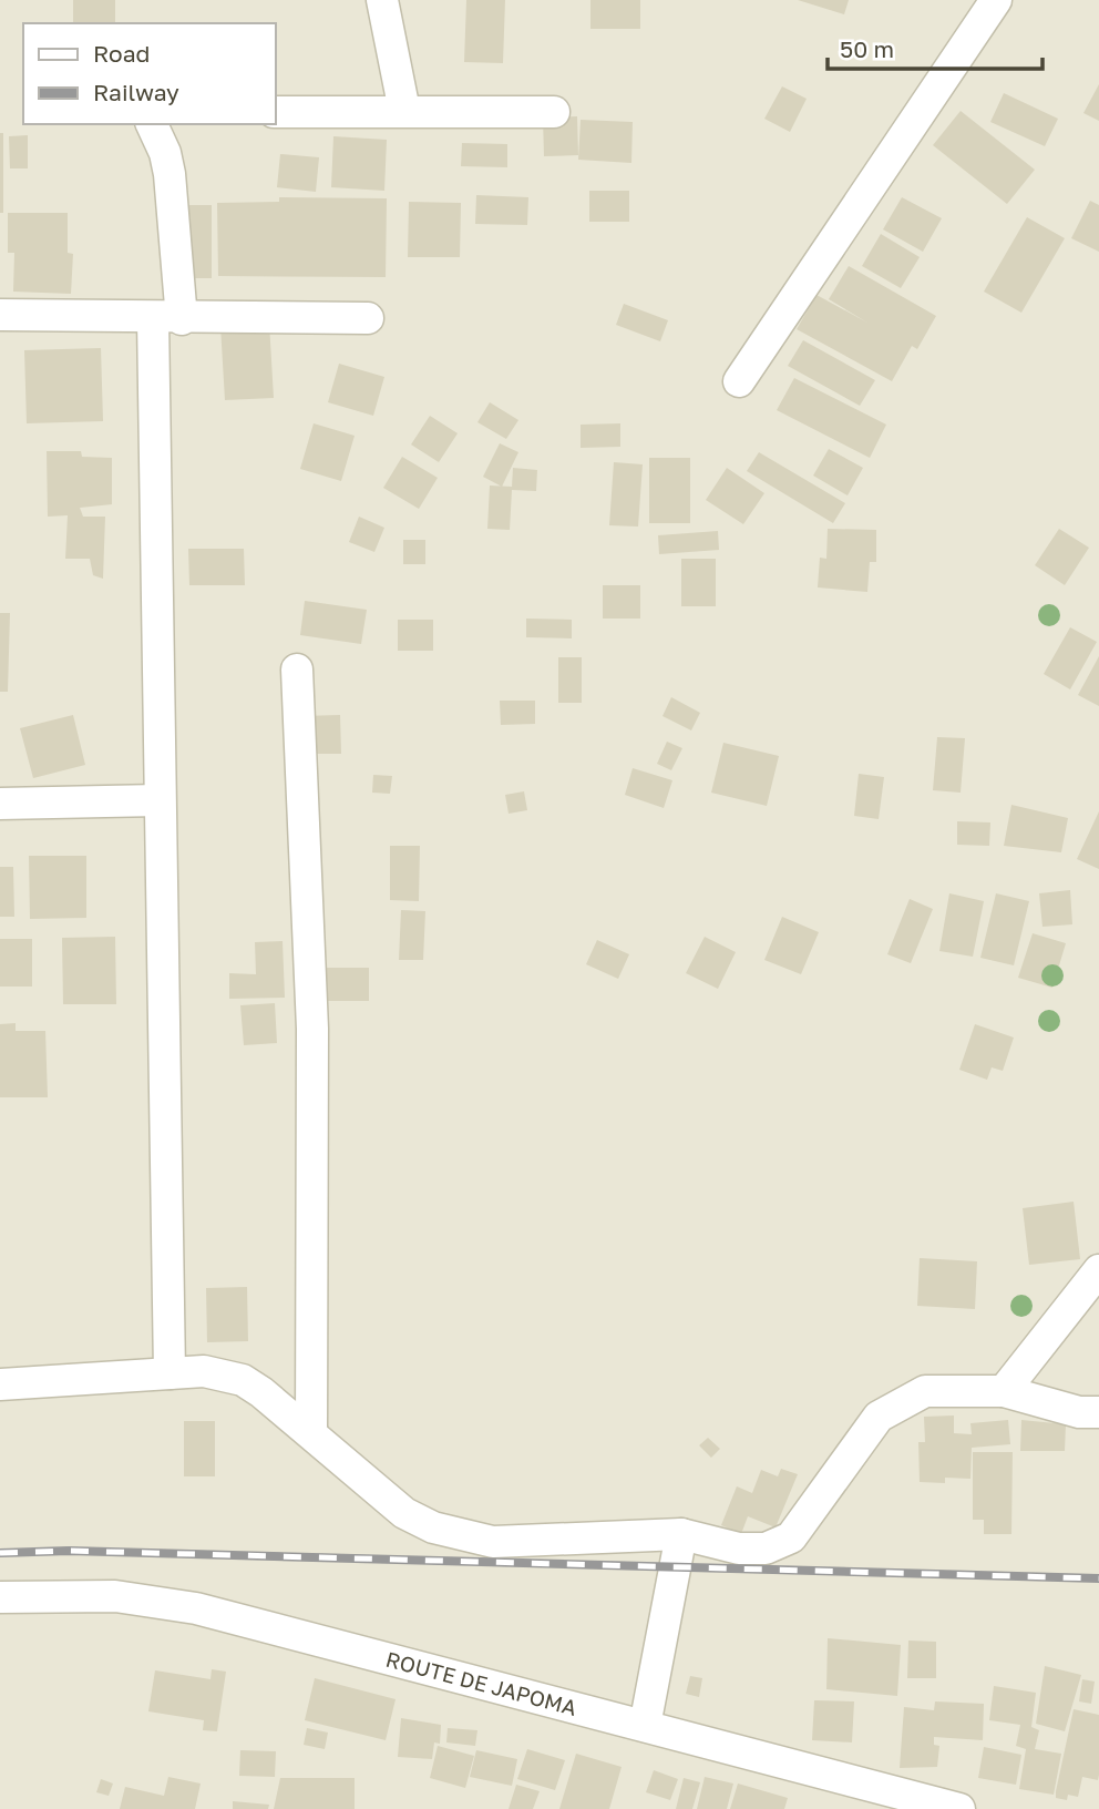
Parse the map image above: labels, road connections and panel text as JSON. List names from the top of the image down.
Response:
{
  "streets": {
    "street": ["ROUTE DE JAPOMA"]
  },
  "legend": ["Road", "Railway"],
  "scale_bar": "50 m"
}
